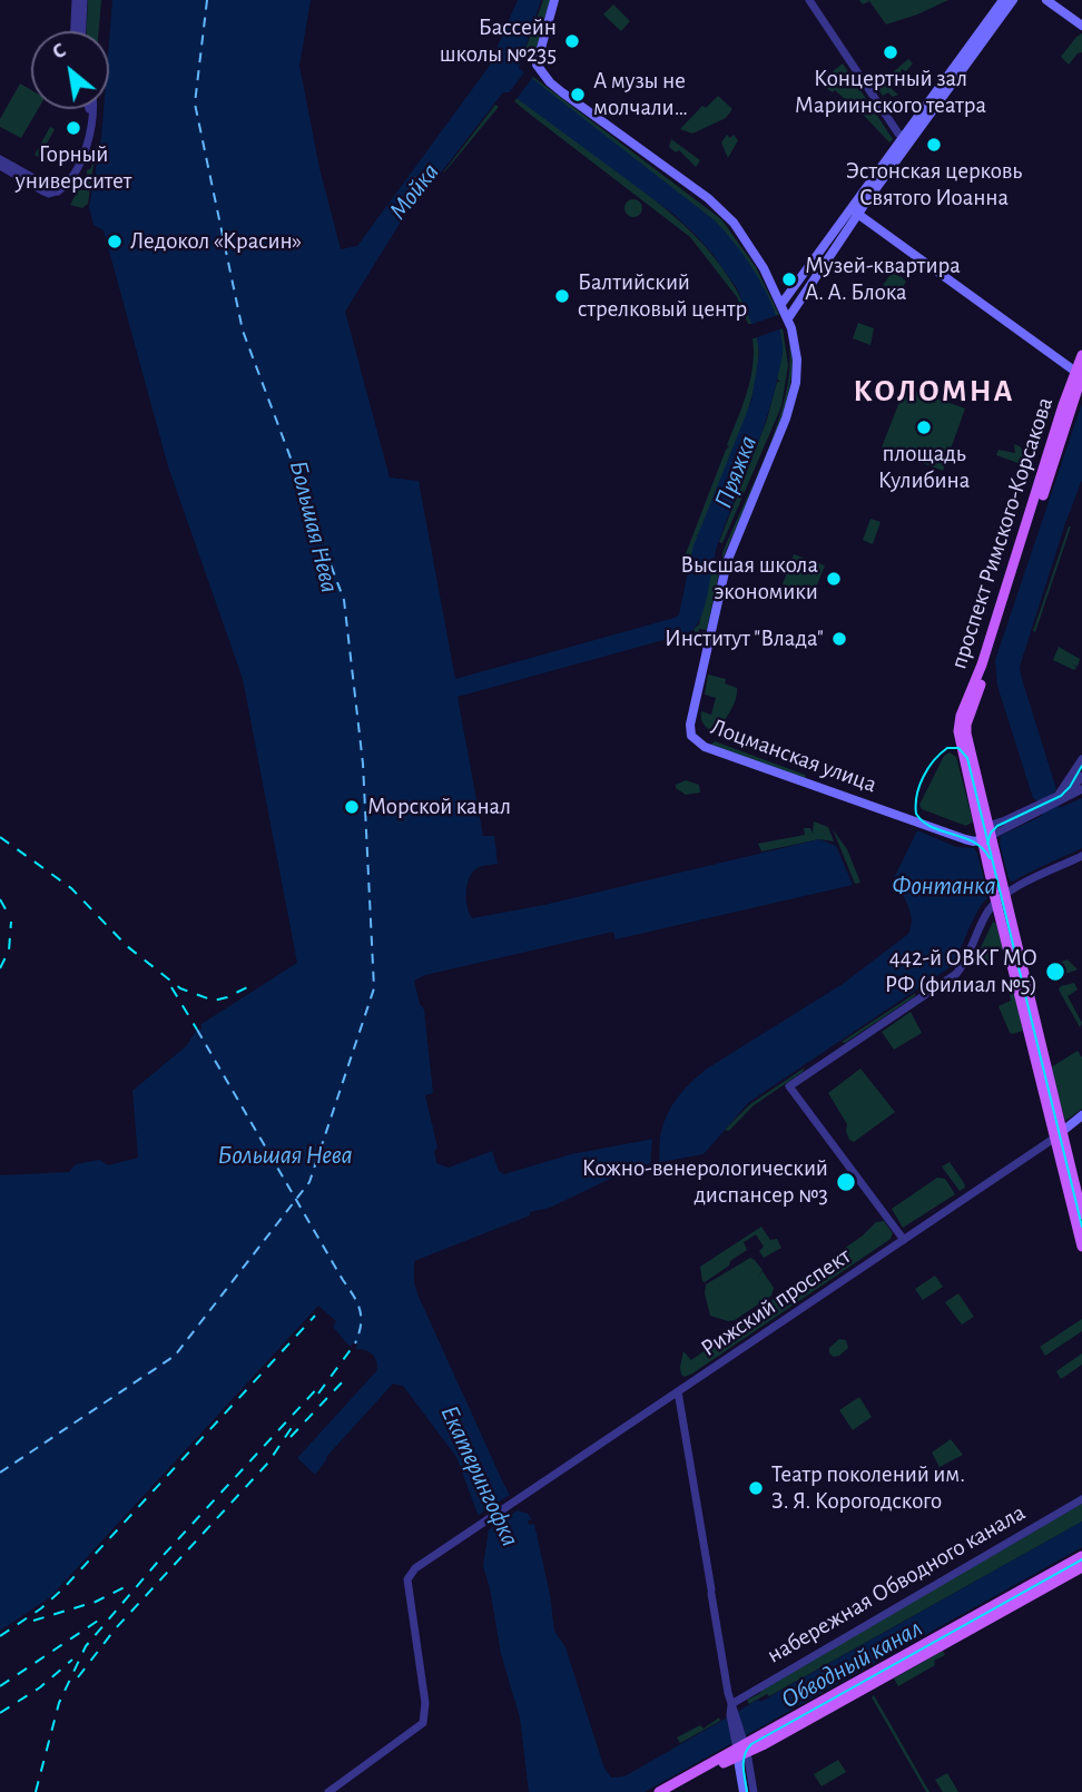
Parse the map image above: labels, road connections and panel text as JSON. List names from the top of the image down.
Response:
{
  "streets": {
    "main road": ["проспект Римского-Корсакова", "Лоцманская улица", "Рижский проспект"],
    "street": ["набережная Обводного канала"]
  },
  "crossings": [
    ["проспект Римского-Корсакова", "Лоцманская улица"]
  ],
  "districts": ["КОЛОМНА"],
  "water": [
    "Мойка",
    "Пряжка",
    "Большая Нева",
    "Фонтанка",
    "Екатерингофка",
    "Обводный канал"
  ],
  "places": [
    "Бассейн школы №235",
    "Концертный зал Мариинского театра",
    "А музы не молчали…",
    "Горный университет",
    "Эстонская церковь Святого Иоанна",
    "Ледокол «Красин»",
    "Музей-квартира А. А. Блока",
    "Балтийский стрелковый центр",
    "площадь Кулибина",
    "Высшая школа экономики",
    "Институт \"Влада\"",
    "Морской канал",
    "442-й ОВКГ МО РФ (филиал №5)",
    "Кожно-венерологический диспансер №3",
    "Театр поколений им. З. Я. Корогодского"
  ],
  "north": "top left"
}
